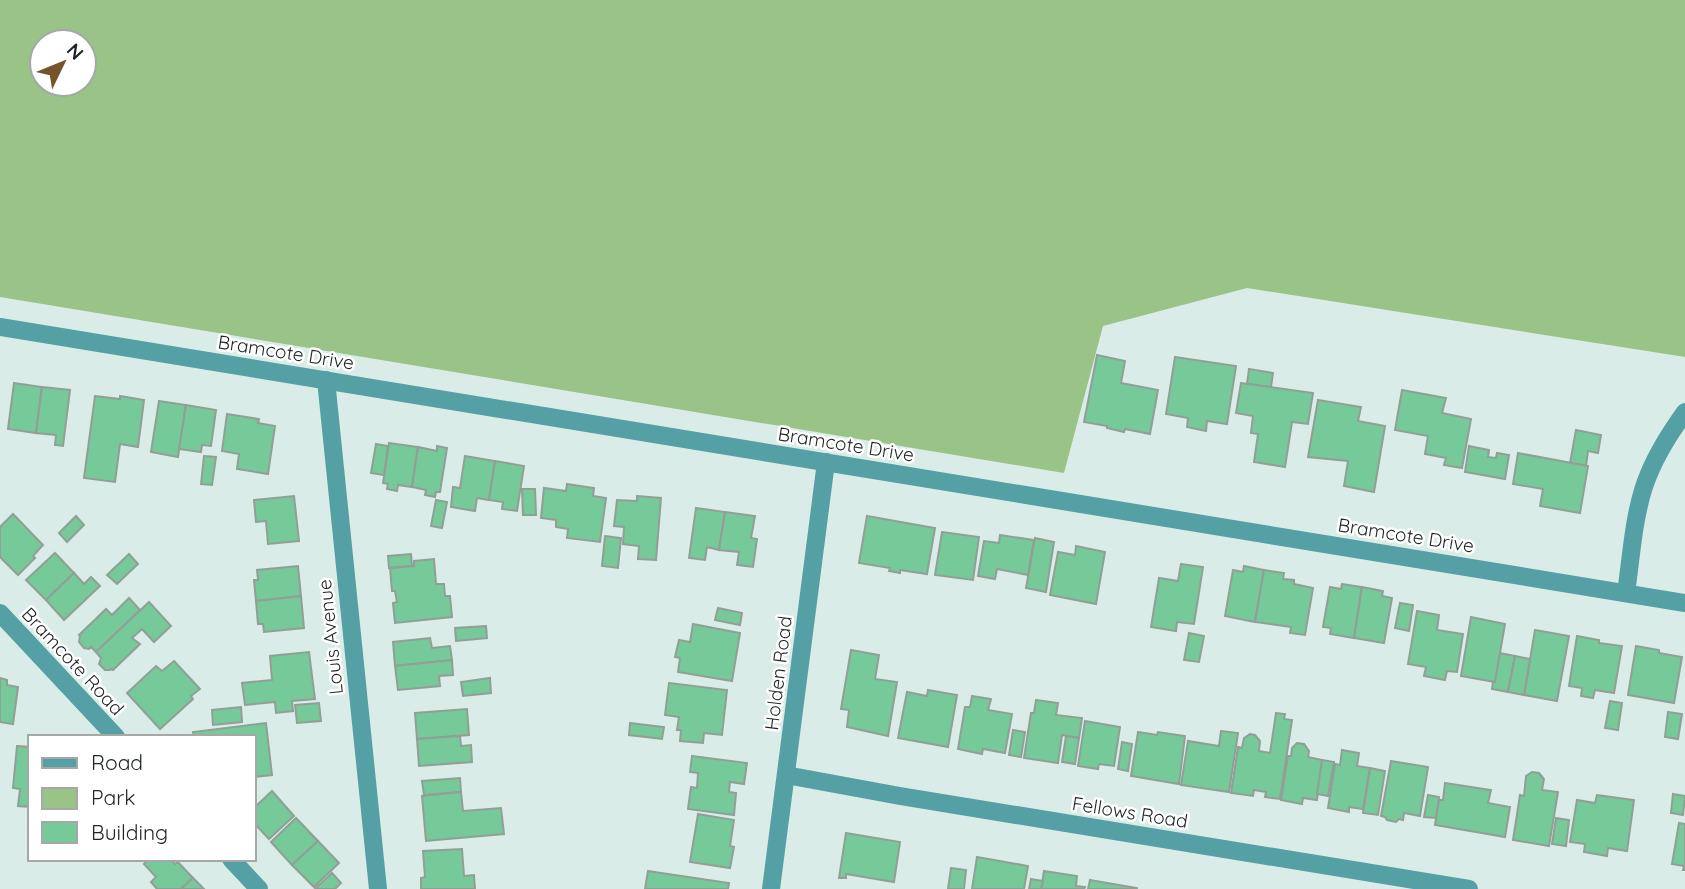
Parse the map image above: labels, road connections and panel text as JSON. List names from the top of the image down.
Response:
{
  "streets": {
    "street": [
      "Bramcote Drive",
      "Louis Avenue",
      "Bramcote Road",
      "Holden Road",
      "Fellows Road"
    ]
  },
  "crossings": [
    ["Bramcote Drive", "Louis Avenue"],
    ["Bramcote Drive", "Holden Road"],
    ["Holden Road", "Fellows Road"]
  ],
  "legend": ["Road", "Park", "Building"],
  "north": "top right"
}
